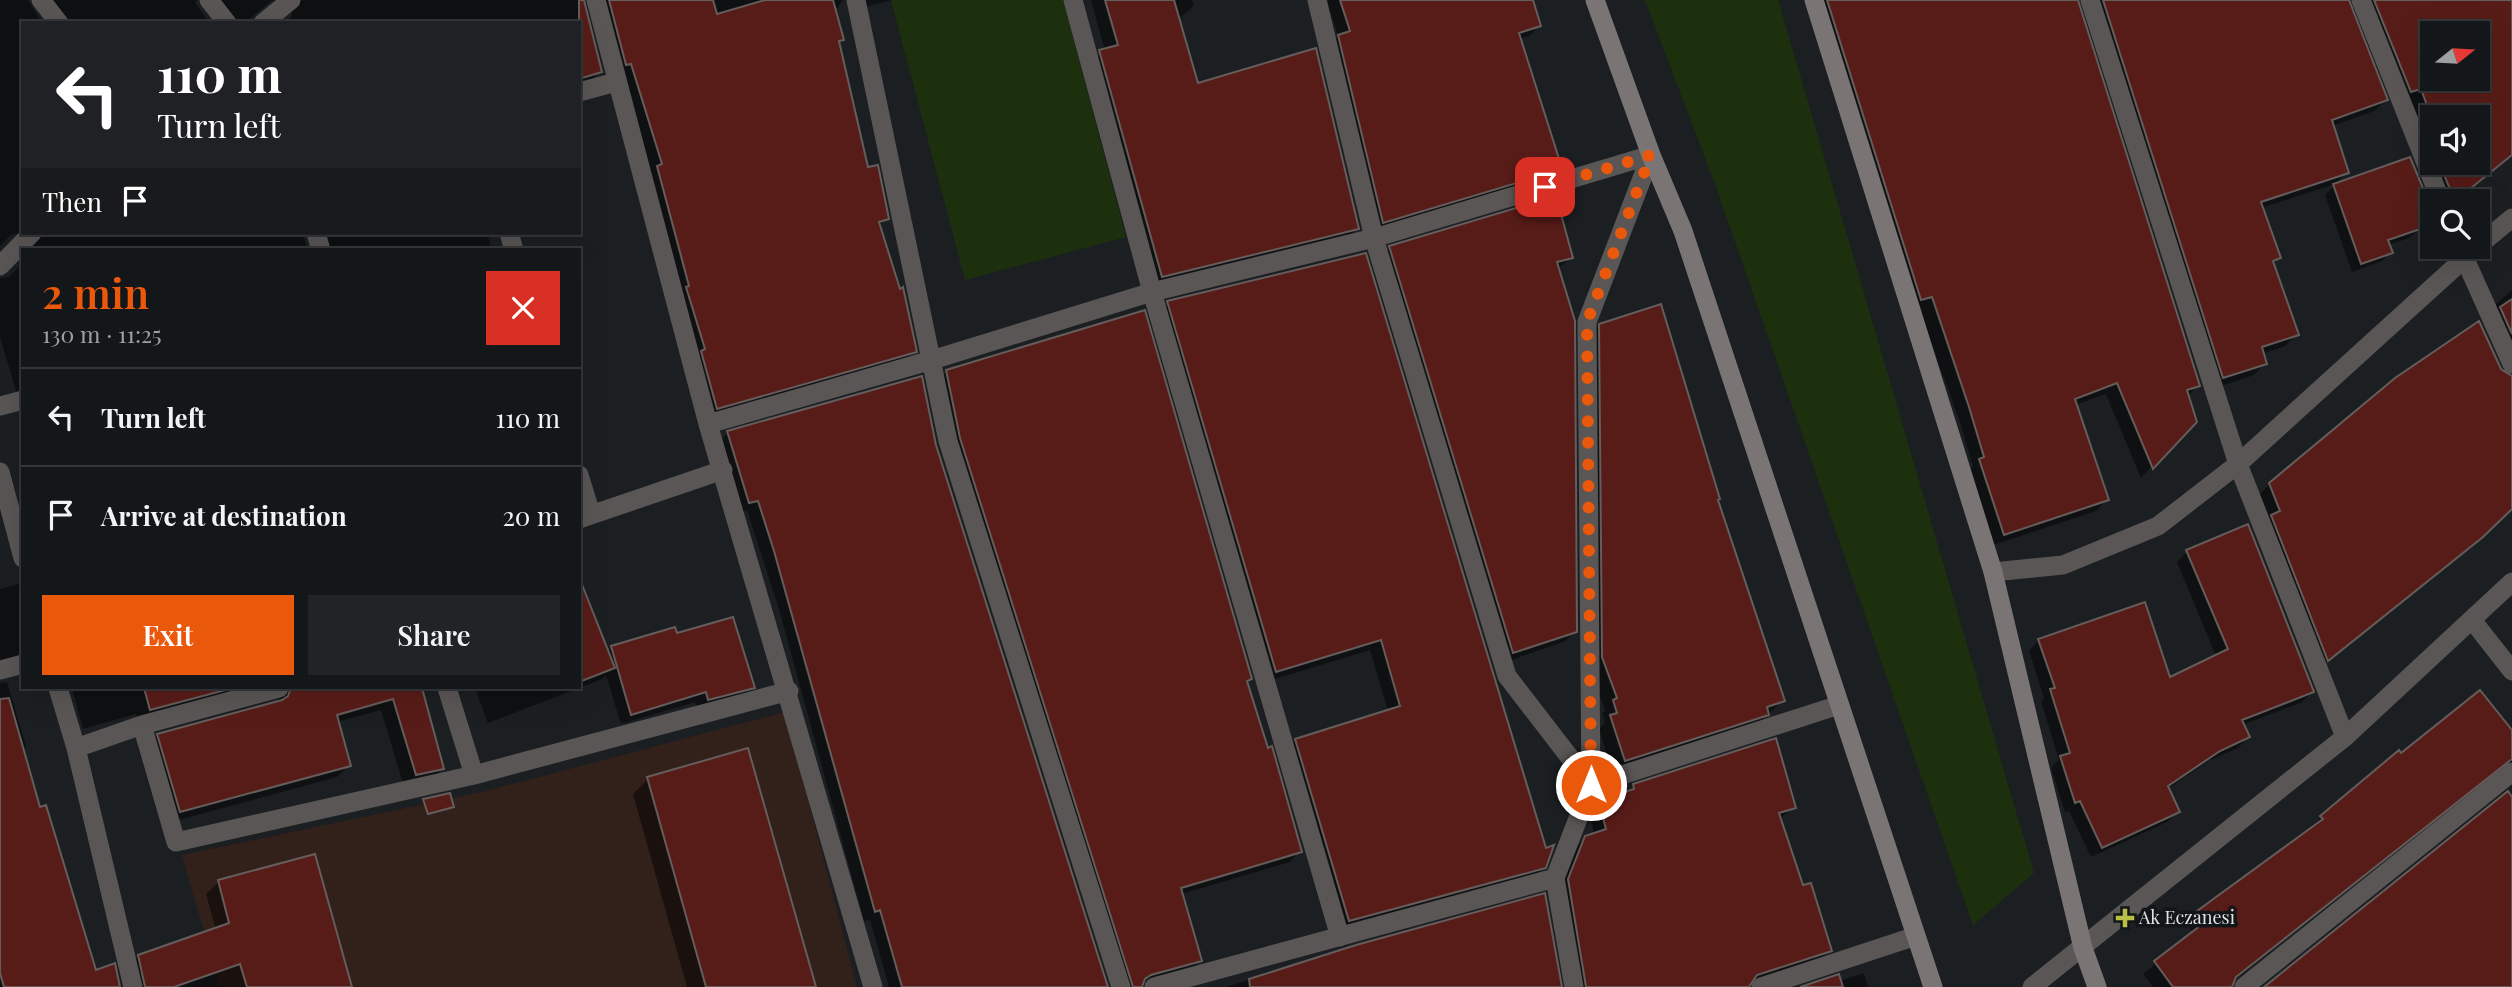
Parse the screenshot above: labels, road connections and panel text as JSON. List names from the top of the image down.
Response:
{
  "places": {
    "health": ["Ak Eczanesi"]
  },
  "north": "right",
  "page": {
    "turn": ["110 m", "Turn left"],
    "then": "Then",
    "heading": ["2 min", "130 m · 11:25"],
    "list": [
      {
        "name": "Turn left",
        "value": "110 m"
      },
      {
        "name": "Arrive at destination",
        "value": "20 m"
      }
    ],
    "buttons": ["Exit", "Share"]
  }
}
